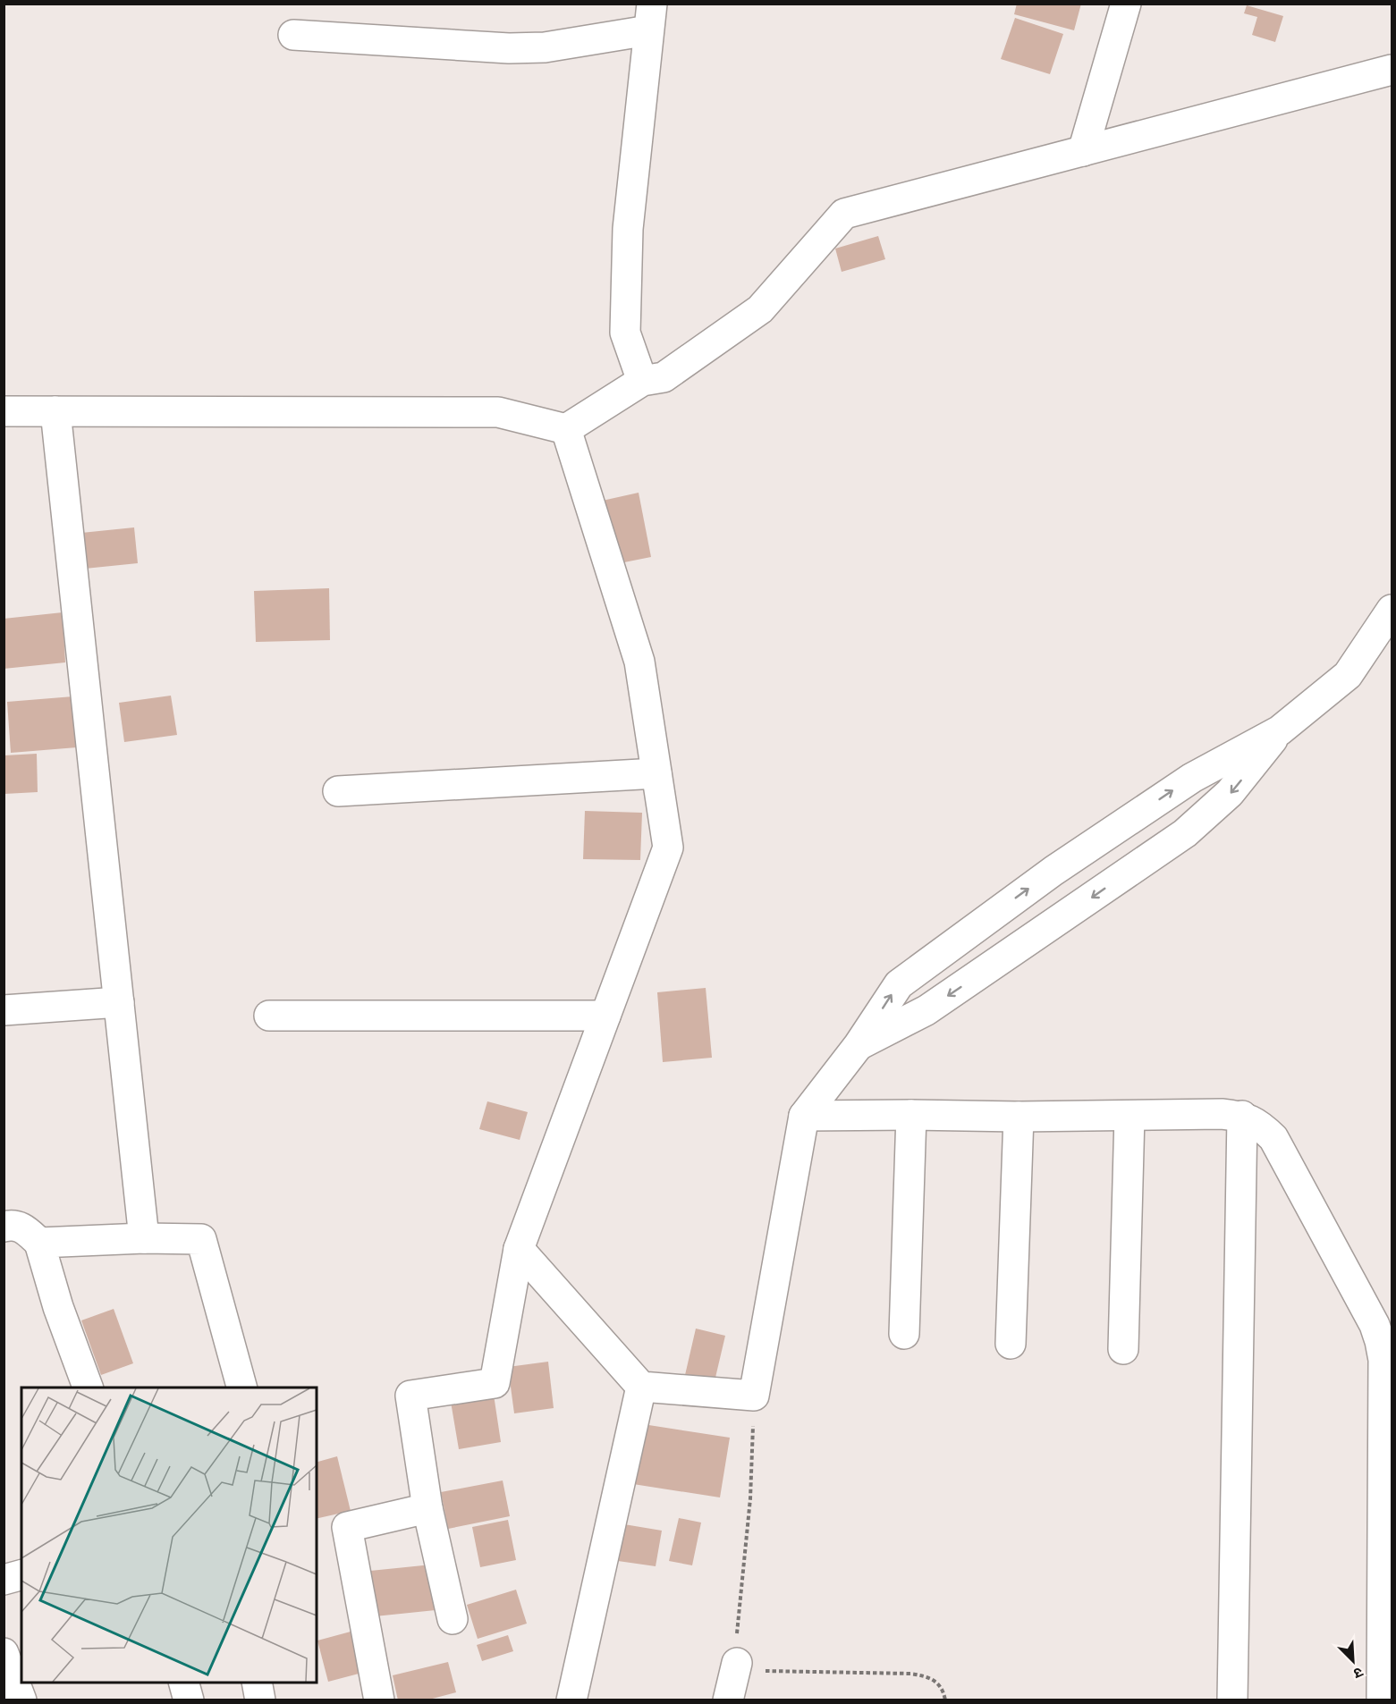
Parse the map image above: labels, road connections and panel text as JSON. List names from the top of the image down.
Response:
{
  "north": "bottom right"
}
